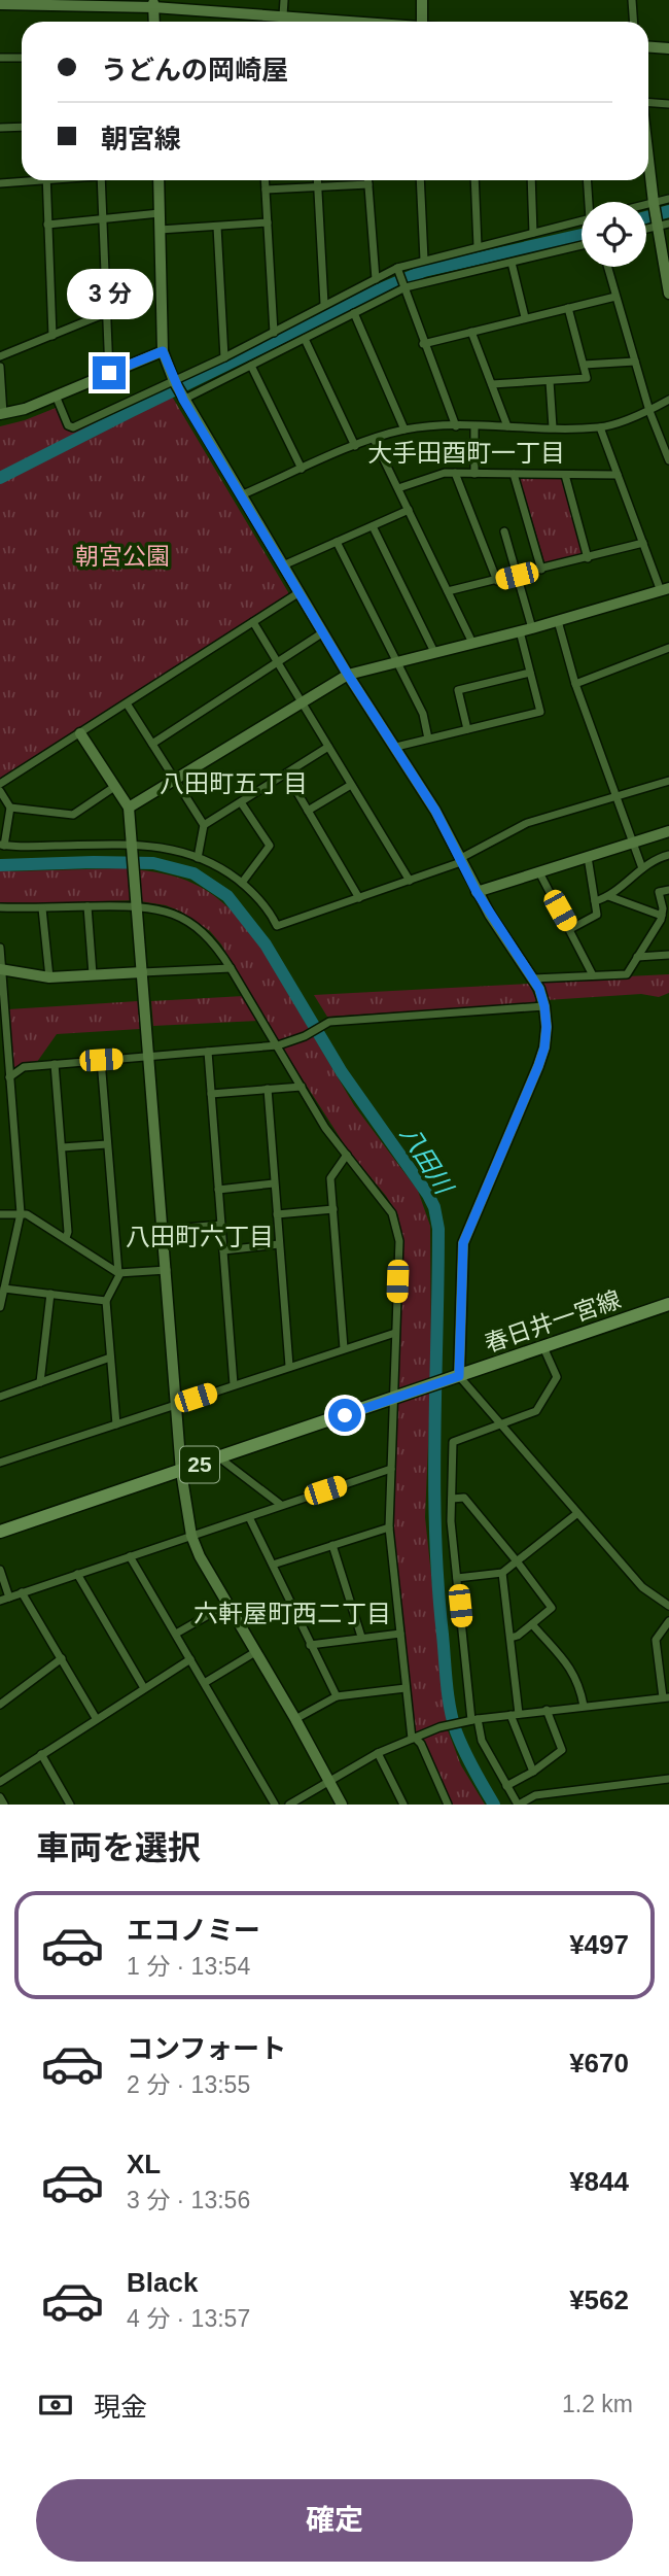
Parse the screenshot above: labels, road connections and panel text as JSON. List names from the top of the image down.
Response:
{
  "streets": {
    "main road": ["春日井一宮線", "25"]
  },
  "districts": [
    "大手田酉町一丁目",
    "八田町五丁目",
    "八田町六丁目",
    "六軒屋町西二丁目"
  ],
  "water": ["八田川"],
  "parks": ["朝宮公園"],
  "page": {
    "banner": ["うどんの岡崎屋", "朝宮線"],
    "bubble": "3 分",
    "heading": "車両を選択",
    "list": [
      {
        "name": "エコノミー",
        "note": "1 分 · 13:54",
        "value": "¥497"
      },
      {
        "name": "コンフォート",
        "note": "2 分 · 13:55",
        "value": "¥670"
      },
      {
        "name": "XL",
        "note": "3 分 · 13:56",
        "value": "¥844"
      },
      {
        "name": "Black",
        "note": "4 分 · 13:57",
        "value": "¥562"
      }
    ],
    "pay": ["現金", "1.2 km"],
    "buttons": "確定"
  }
}
